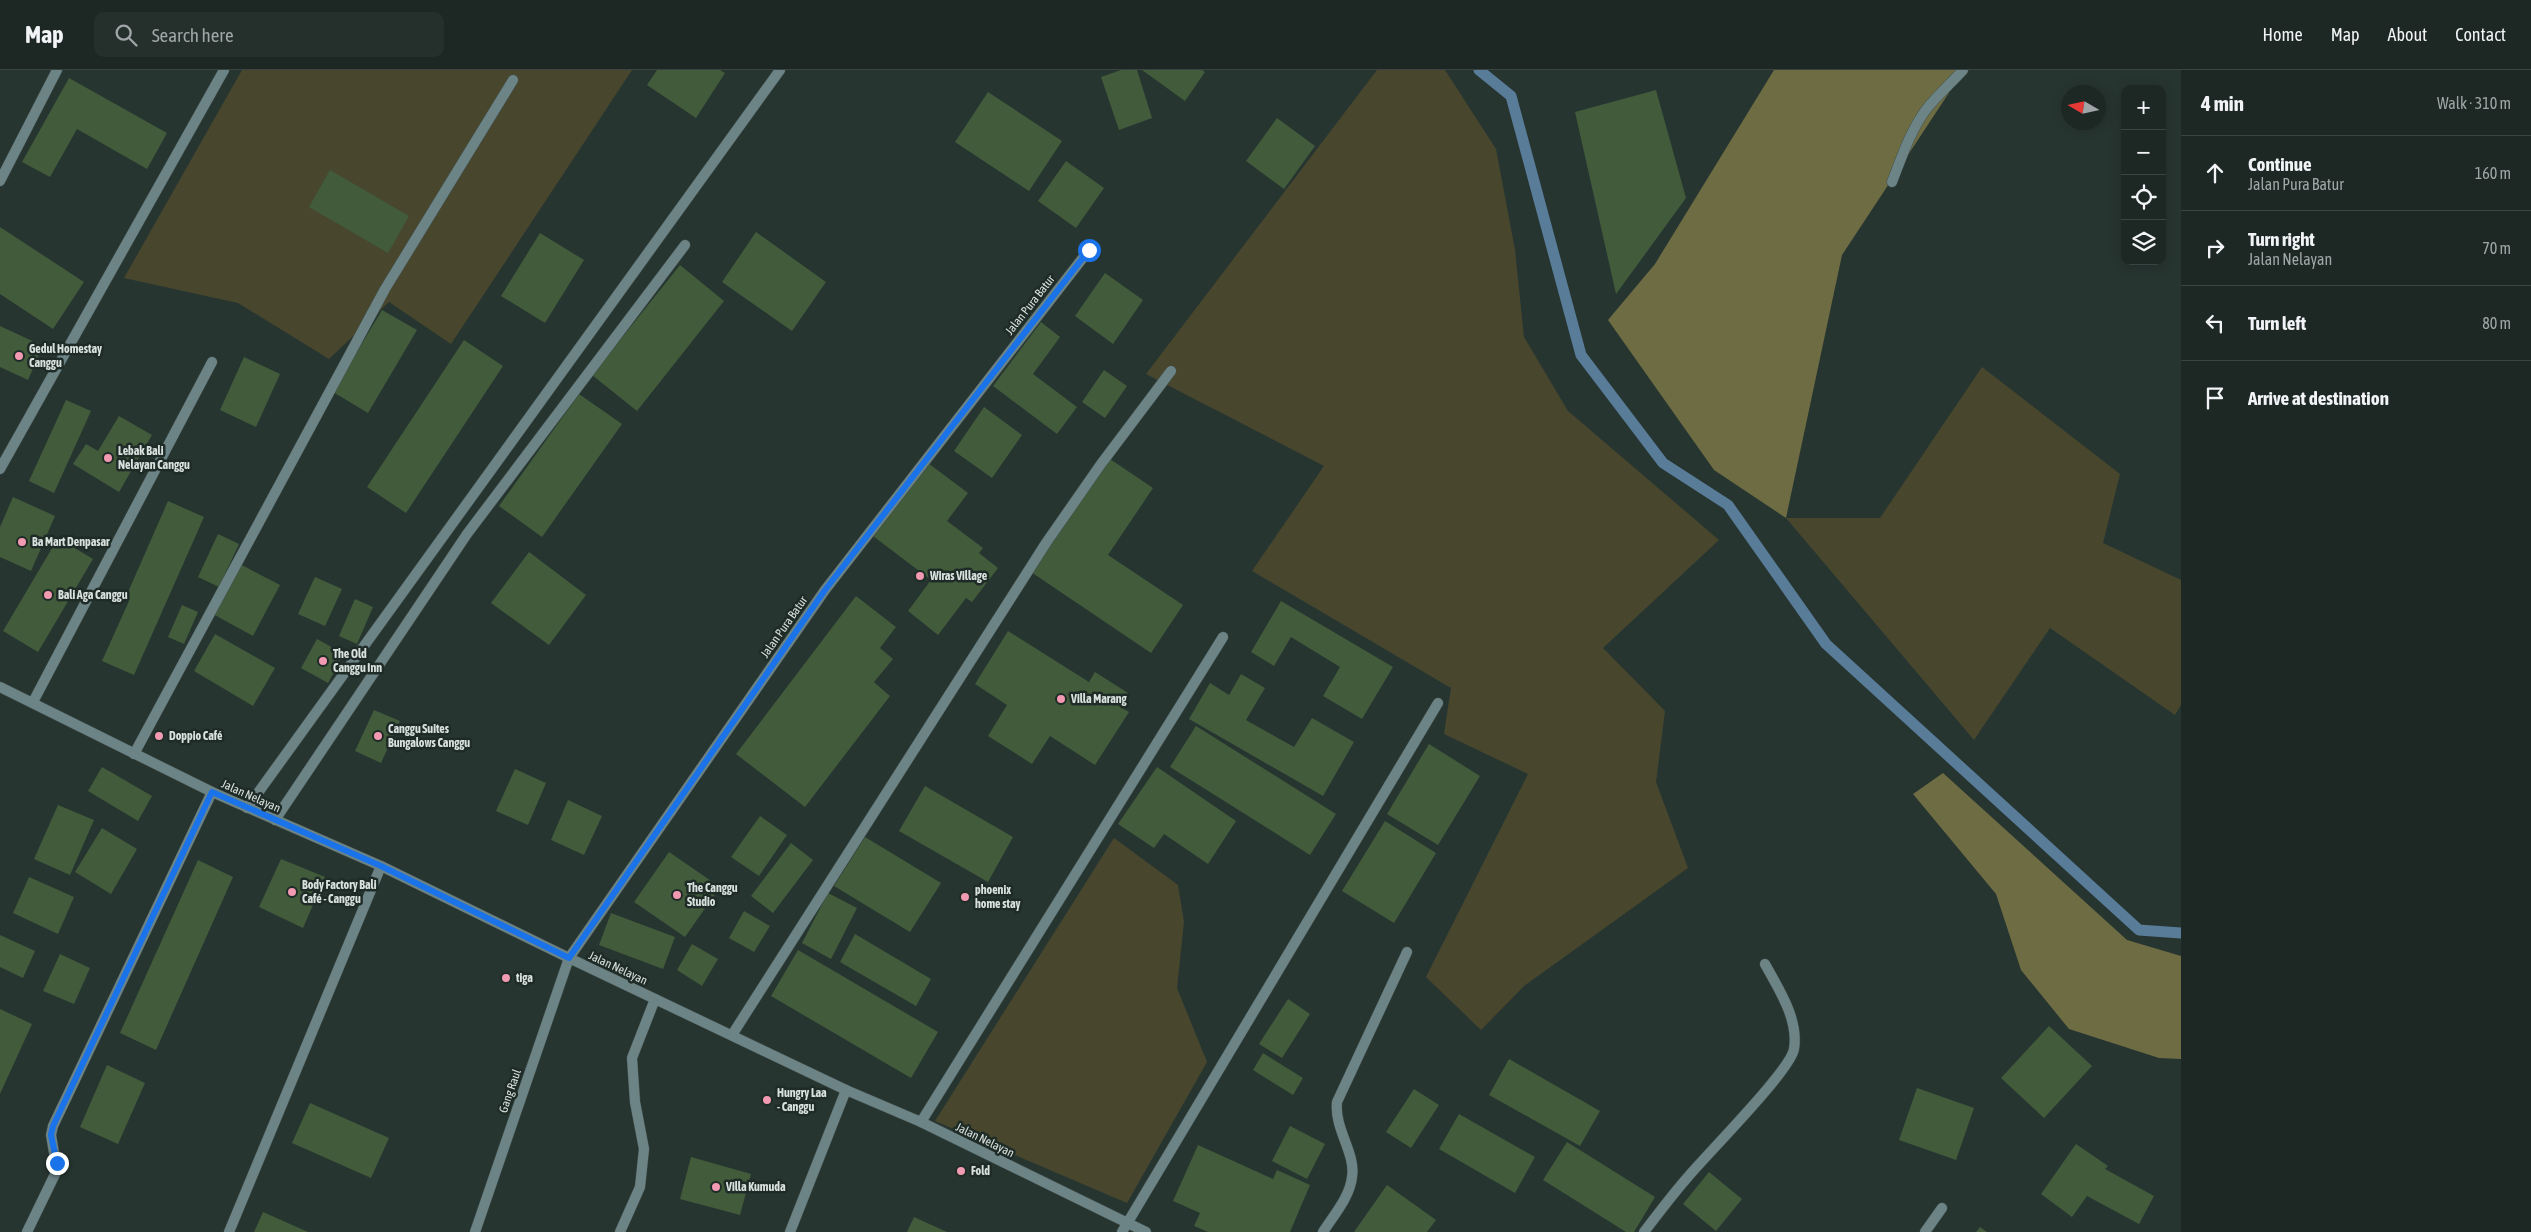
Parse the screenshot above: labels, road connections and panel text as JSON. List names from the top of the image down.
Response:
{
  "streets": {
    "street": ["Jalan Pura Batur", "Jalan Nelayan", "Gang Raul"]
  },
  "crossings": [
    ["Jalan Pura Batur", "Jalan Nelayan"],
    ["Jalan Pura Batur", "Gang Raul"],
    ["Jalan Nelayan", "Gang Raul"]
  ],
  "places": [
    "Gedul Homestay Canggu",
    "Lebak Bali Nelayan Canggu",
    "Ba Mart Denpasar",
    "Wiras Village",
    "Bali Aga Canggu",
    "The Old Canggu Inn",
    "Villa Marang",
    "Doppio Café",
    "Canggu Suites Bungalows Canggu",
    "Body Factory Bali Café - Canggu",
    "The Canggu Studio",
    "phoenix home stay",
    "tiga",
    "Hungry Laa - Canggu",
    "Fold",
    "Villa Kumuda"
  ],
  "north": "left",
  "page": {
    "header": "Map",
    "search": "Search here",
    "nav": [
      "Home",
      "Map",
      "About",
      "Contact"
    ],
    "heading": ["4 min", "Walk · 310 m"],
    "map_buttons": ["+", "−"],
    "list": [
      ["Continue", "Jalan Pura Batur", "160 m"],
      ["Turn right", "Jalan Nelayan", "70 m"],
      ["Turn left", "80 m"],
      "Arrive at destination"
    ]
  }
}
